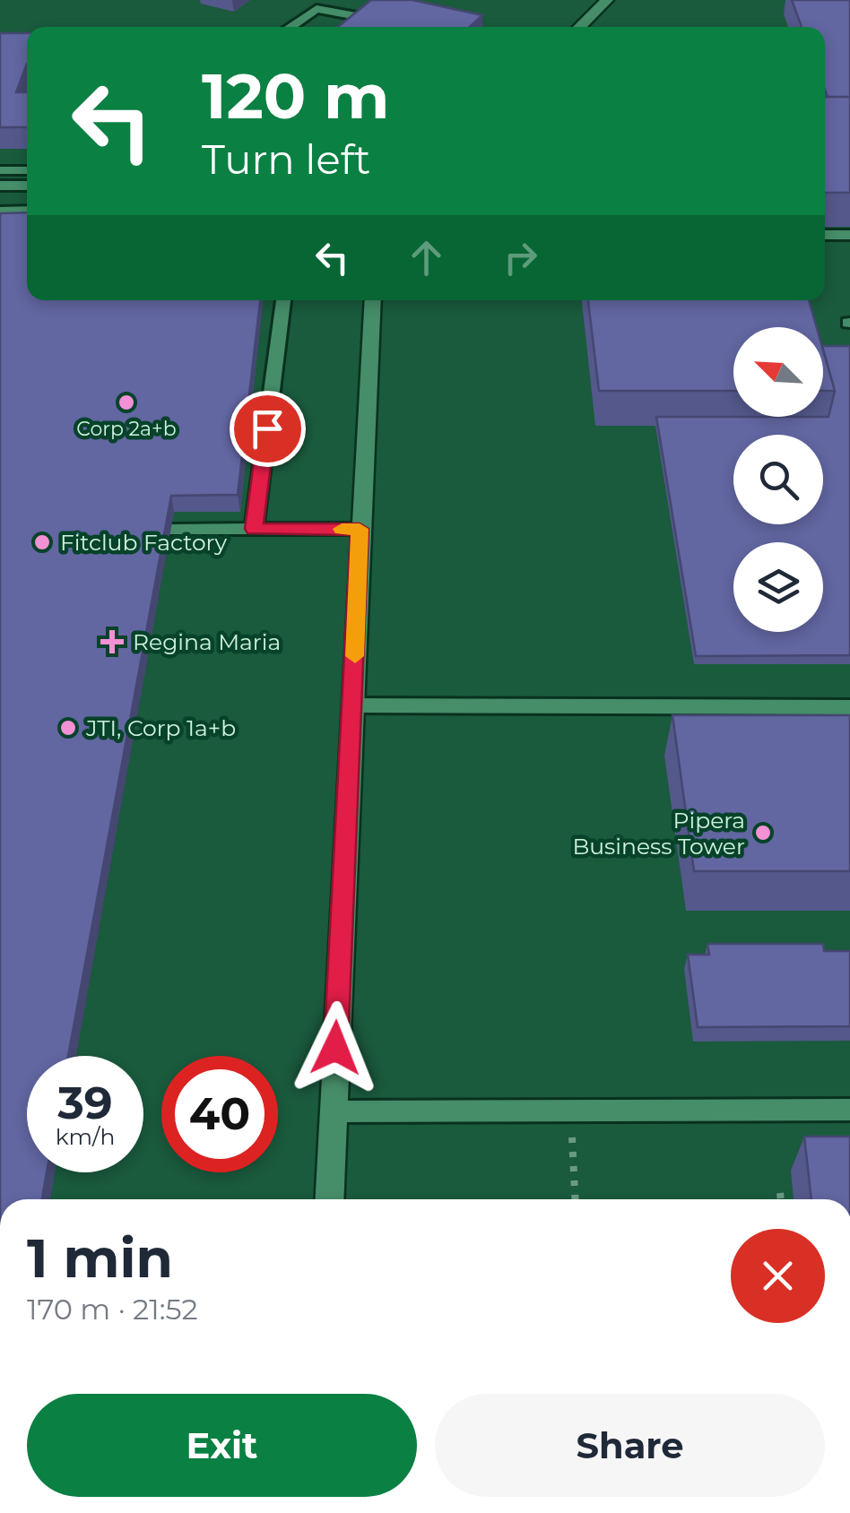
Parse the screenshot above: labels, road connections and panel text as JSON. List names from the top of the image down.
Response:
{
  "places": {
    "other": [
      "Corp 2a+b",
      "Fitclub Factory",
      "JTI, Corp 1a+b",
      "Pipera Business Tower"
    ],
    "health": ["Regina Maria"]
  },
  "north": "top left",
  "page": {
    "turn": ["120 m", "Turn left"],
    "speed": "39 km/h",
    "limit": "40",
    "heading": ["1 min", "170 m · 21:52"],
    "buttons": ["Exit", "Share"]
  }
}
